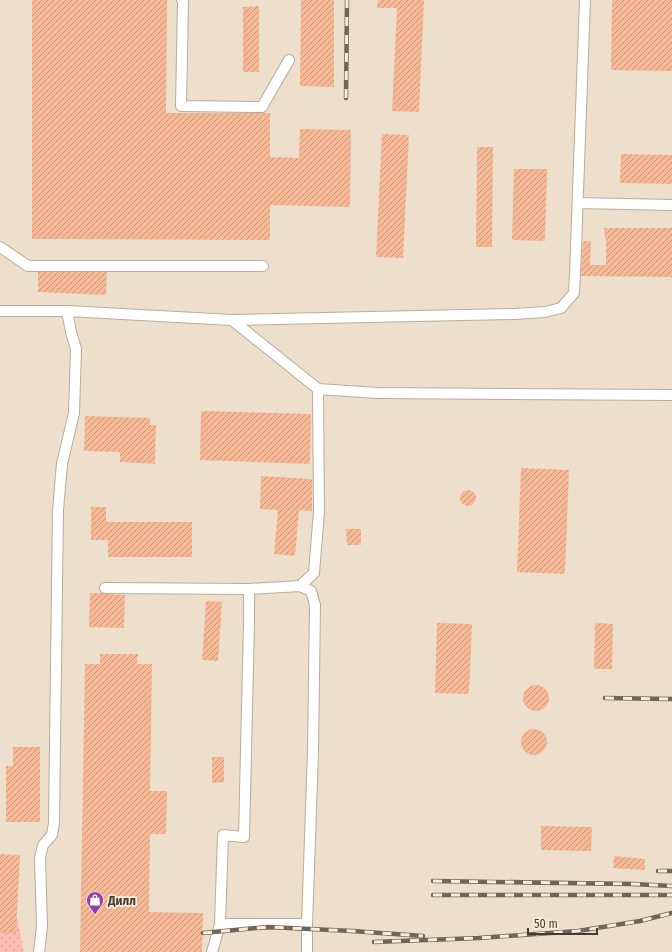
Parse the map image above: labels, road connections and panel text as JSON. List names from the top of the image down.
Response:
{
  "places": {
    "shop": ["Дилл"]
  },
  "scale_bar": "50 m"
}
